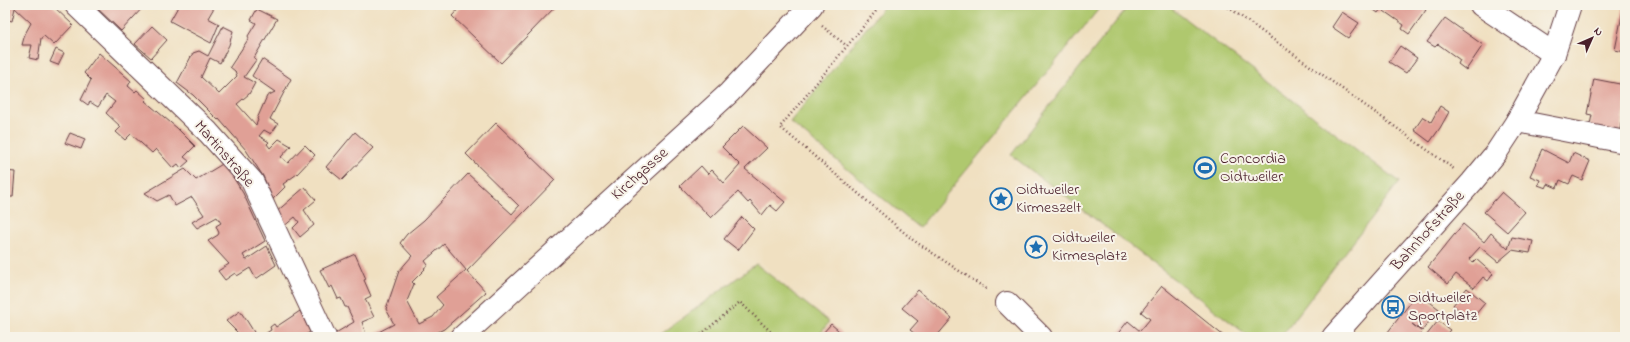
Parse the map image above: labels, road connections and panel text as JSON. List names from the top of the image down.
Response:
{
  "streets": {
    "street": ["Martinstraße", "Kirchgasse", "Bahnhofstraße"]
  },
  "places": {
    "sports": ["Concordia Oidtweiler"],
    "place": ["Oidtweiler Kirmeszelt", "Oidtweiler Kirmesplatz"],
    "bus stop": ["Oidtweiler Sportplatz"]
  },
  "north": "top right"
}
